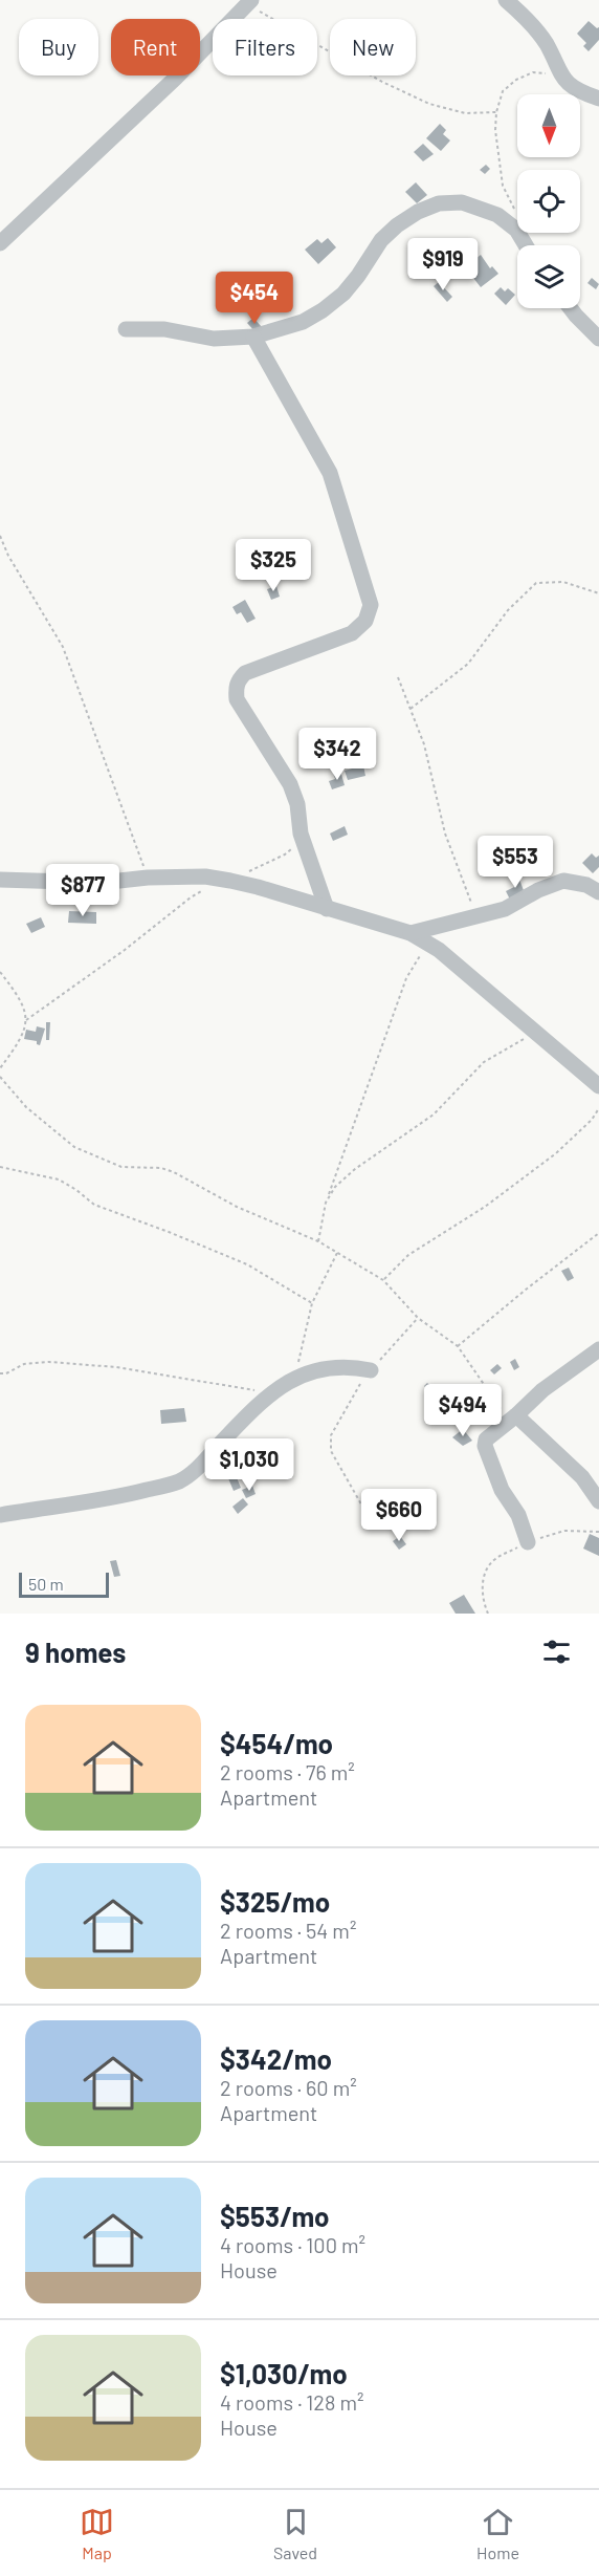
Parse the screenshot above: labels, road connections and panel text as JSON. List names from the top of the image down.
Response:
{
  "scale_bar": "50 m",
  "north": "bottom",
  "page": {
    "chip": [
      "Buy",
      "Rent",
      "Filters",
      "New"
    ],
    "price": [
      "$919",
      "$454",
      "$325",
      "$342",
      "$553",
      "$877",
      "$494",
      "$1,030",
      "$660"
    ],
    "scale": "50 m",
    "heading": "9 homes",
    "list": [
      {
        "name": "$454/mo",
        "note": "2 rooms · 76 m² · Apartment"
      },
      {
        "name": "$325/mo",
        "note": "2 rooms · 54 m² · Apartment"
      },
      {
        "name": "$342/mo",
        "note": "2 rooms · 60 m² · Apartment"
      },
      {
        "name": "$553/mo",
        "note": "4 rooms · 100 m² · House"
      },
      {
        "name": "$1,030/mo",
        "note": "4 rooms · 128 m² · House"
      }
    ],
    "tabs": ["Map", "Saved", "Home"]
  }
}
